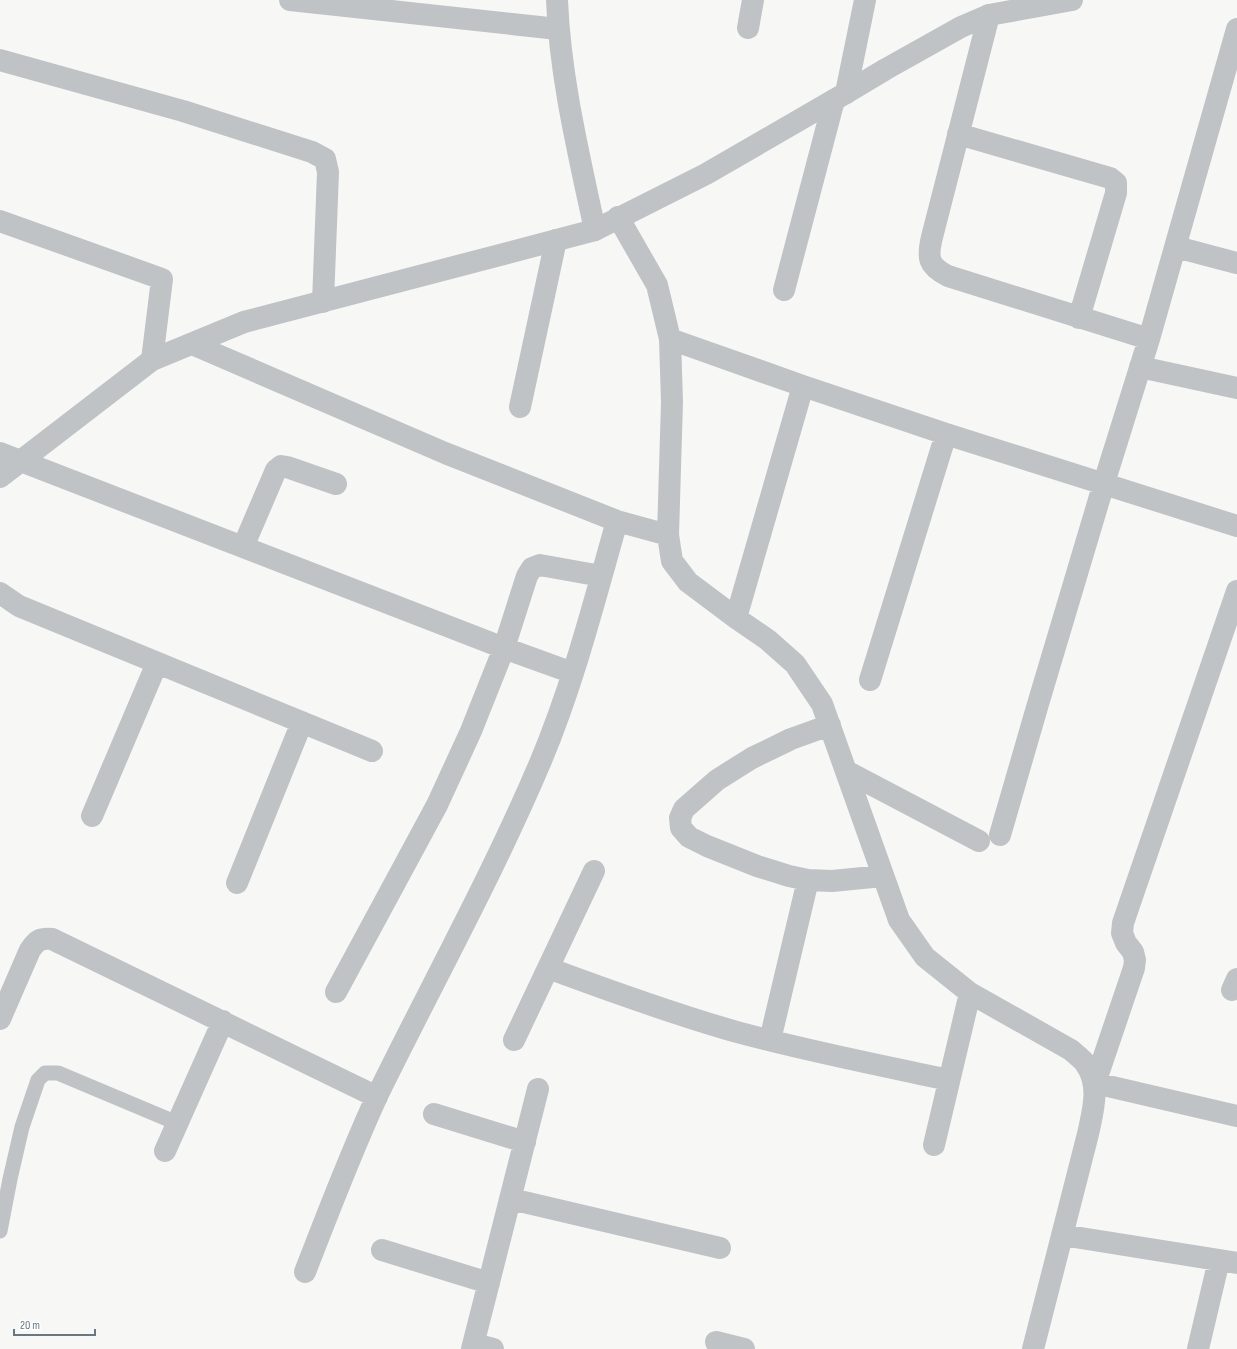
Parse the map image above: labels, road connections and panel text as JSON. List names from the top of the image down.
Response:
{
  "scale_bar": "20 m"
}
